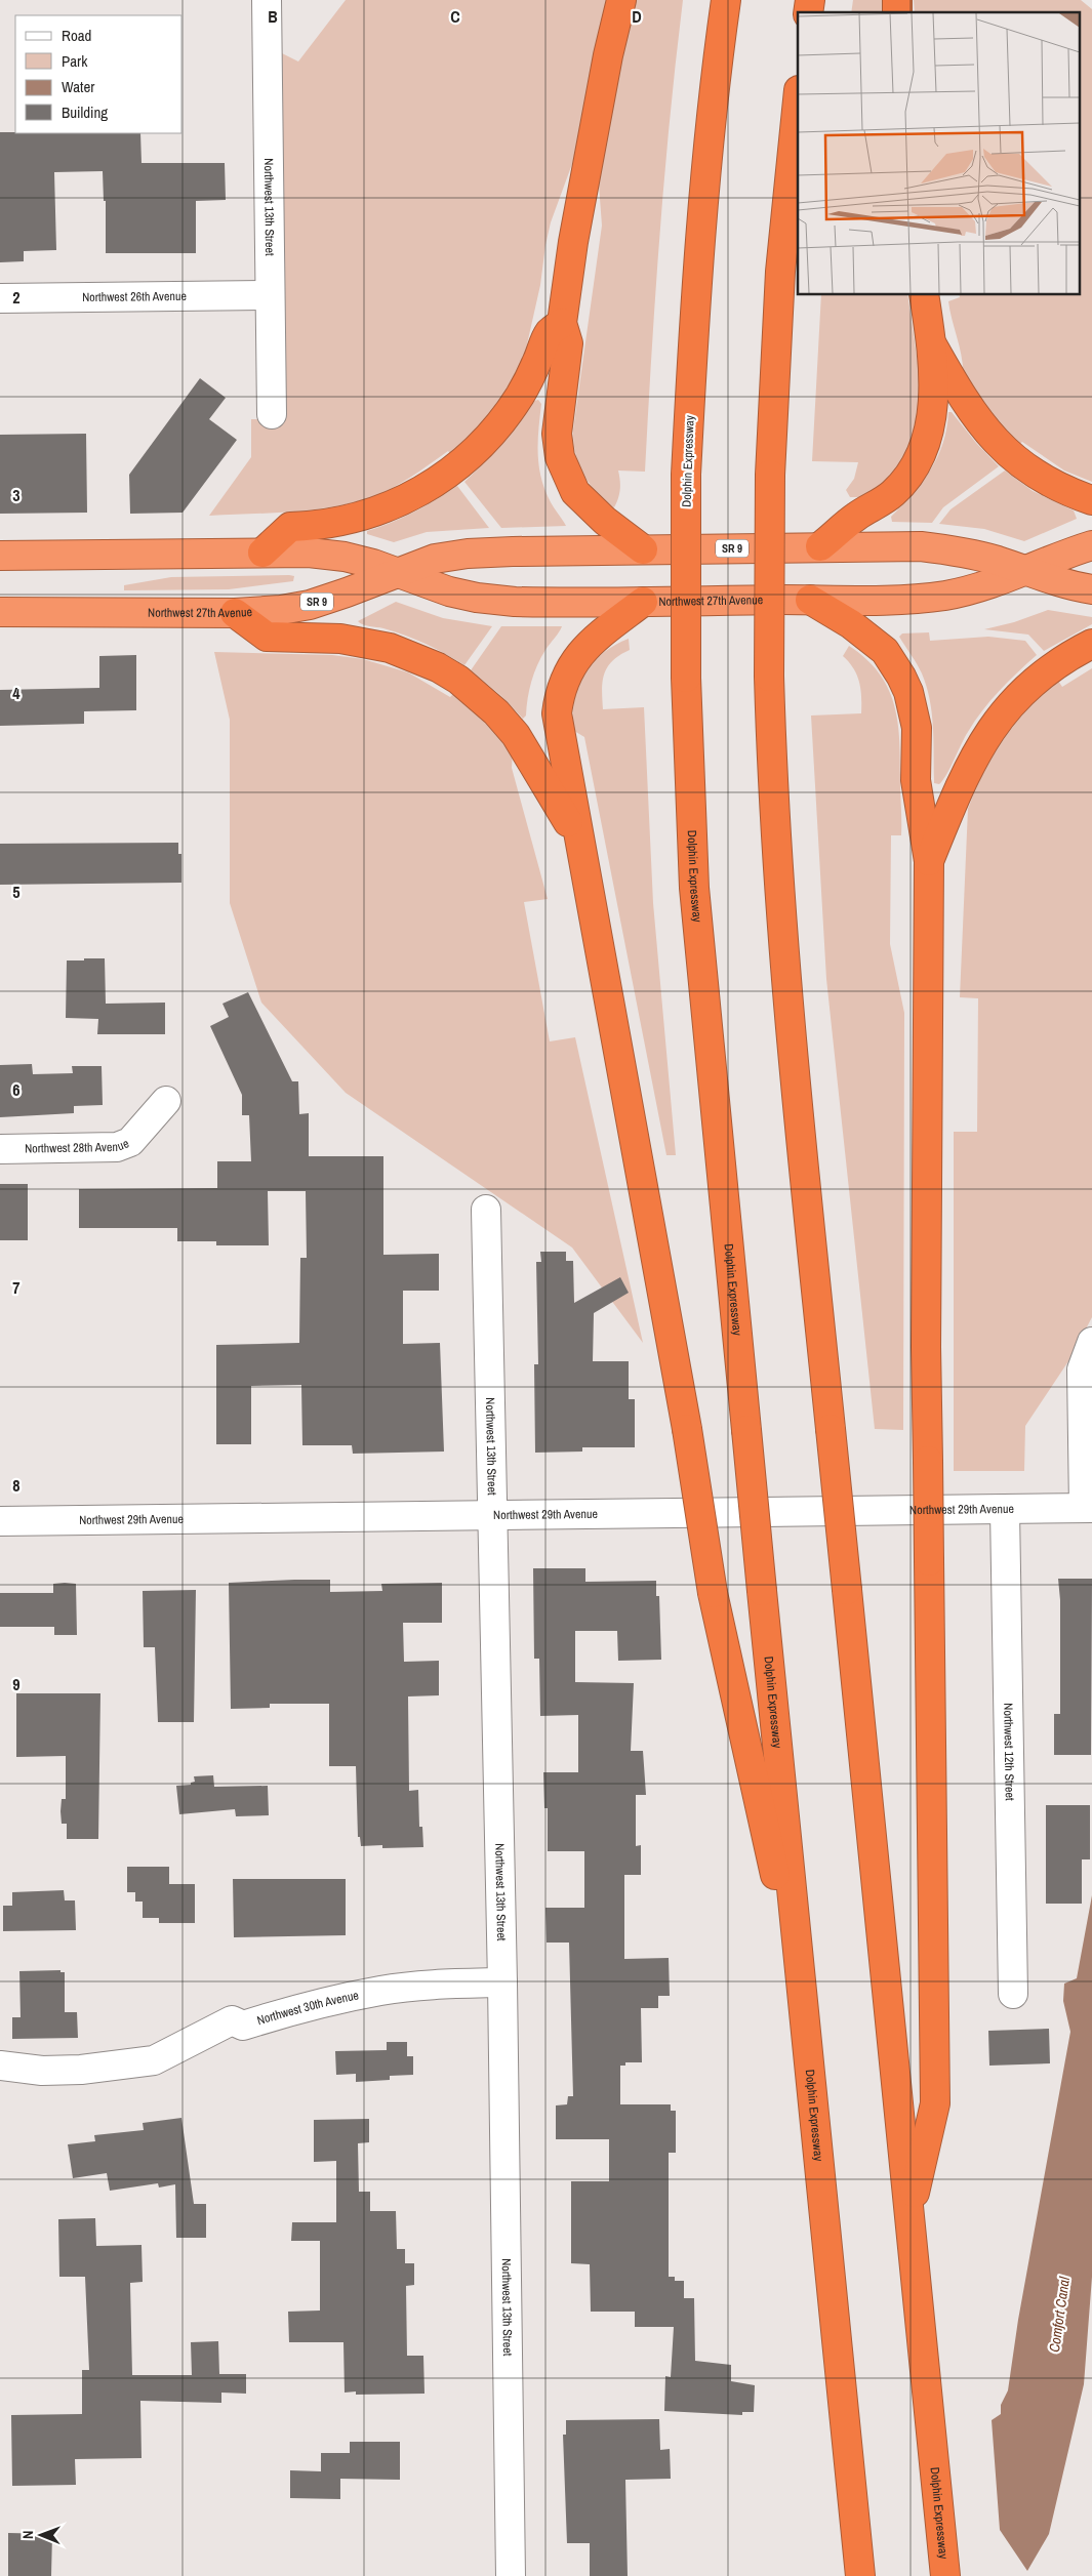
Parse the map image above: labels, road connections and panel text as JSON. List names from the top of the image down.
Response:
{
  "streets": {
    "highway": ["Dolphin Expressway", "SR 9", "Northwest 27th Avenue"],
    "street": [
      "Northwest 13th Street",
      "Northwest 26th Avenue",
      "Northwest 28th Avenue",
      "Northwest 29th Avenue",
      "Northwest 12th Street",
      "Northwest 30th Avenue"
    ]
  },
  "crossings": [
    ["Northwest 13th Street", "Northwest 26th Avenue"],
    ["Northwest 13th Street", "Northwest 29th Avenue"],
    ["Northwest 13th Street", "Northwest 30th Avenue"],
    ["Northwest 29th Avenue", "Northwest 12th Street"]
  ],
  "water": ["Comfort Canal"],
  "legend": [
    "Road",
    "Park",
    "Water",
    "Building"
  ],
  "north": "left",
  "grid": {
    "columns": ["B", "C", "D"],
    "rows": [
      "2",
      "3",
      "4",
      "5",
      "6",
      "7",
      "8",
      "9"
    ]
  }
}
